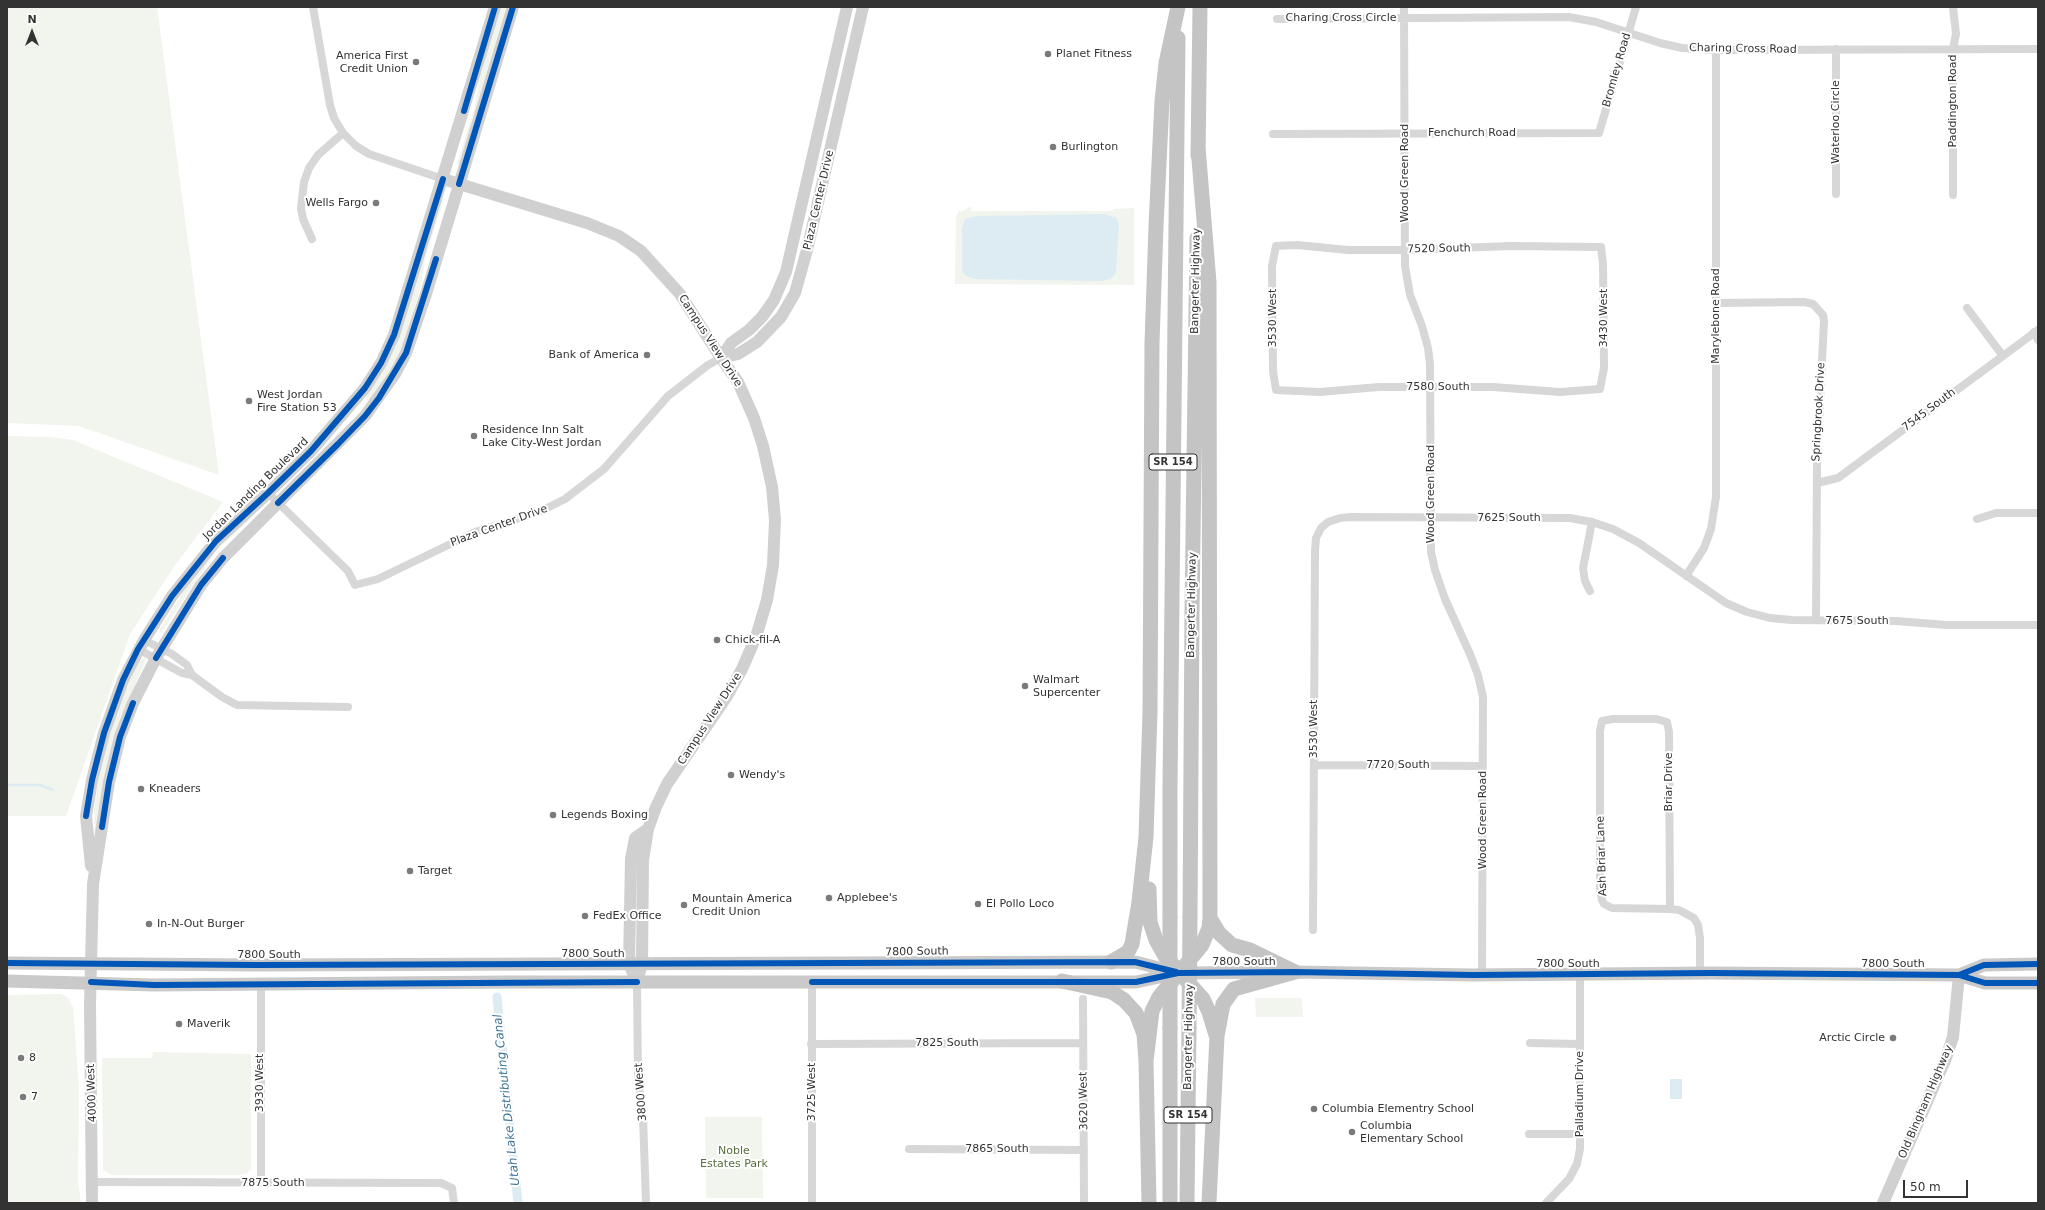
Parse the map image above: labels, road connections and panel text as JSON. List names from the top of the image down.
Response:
{
  "streets": {
    "highway": ["Bangerter Highway", "SR 154"],
    "main road": [
      "Plaza Center Drive",
      "Campus View Drive",
      "Jordan Landing Boulevard",
      "7800 South",
      "4000 West",
      "Old Bingham Highway"
    ],
    "street": [
      "Charing Cross Circle",
      "Charing Cross Road",
      "Bromley Road",
      "Paddington Road",
      "Waterloo Circle",
      "Fenchurch Road",
      "Wood Green Road",
      "7520 South",
      "Marylebone Road",
      "3530 West",
      "3430 West",
      "7580 South",
      "7545 South",
      "Springbrook Drive",
      "7625 South",
      "7675 South",
      "7720 South",
      "Briar Drive",
      "Ash Briar Lane",
      "7825 South",
      "3930 West",
      "3800 West",
      "3725 West",
      "Palladium Drive",
      "3620 West",
      "7865 South",
      "7875 South"
    ]
  },
  "crossings": [
    ["Charing Cross Circle", "Charing Cross Road"],
    ["Charing Cross Circle", "Wood Green Road"],
    ["Charing Cross Road", "Bromley Road"],
    ["Charing Cross Road", "Paddington Road"],
    ["Charing Cross Road", "Waterloo Circle"],
    ["Charing Cross Road", "Wood Green Road"],
    ["Charing Cross Road", "Marylebone Road"],
    ["Bromley Road", "Fenchurch Road"],
    ["Fenchurch Road", "Wood Green Road"],
    ["Wood Green Road", "7520 South"],
    ["Wood Green Road", "7580 South"],
    ["Wood Green Road", "7625 South"],
    ["Wood Green Road", "7720 South"],
    ["Wood Green Road", "7800 South"],
    ["Plaza Center Drive", "Campus View Drive"],
    ["Plaza Center Drive", "Jordan Landing Boulevard"],
    ["7520 South", "3530 West"],
    ["7520 South", "3430 West"],
    ["Marylebone Road", "Springbrook Drive"],
    ["Marylebone Road", "7625 South"],
    ["Marylebone Road", "7675 South"],
    ["3530 West", "7580 South"],
    ["3530 West", "7625 South"],
    ["3530 West", "7720 South"],
    ["3430 West", "7580 South"],
    ["Campus View Drive", "Jordan Landing Boulevard"],
    ["Campus View Drive", "7800 South"],
    ["Campus View Drive", "3800 West"],
    ["7545 South", "Springbrook Drive"],
    ["Springbrook Drive", "7675 South"],
    ["Jordan Landing Boulevard", "7800 South"],
    ["Jordan Landing Boulevard", "4000 West"],
    ["7625 South", "7675 South"],
    ["Briar Drive", "Ash Briar Lane"],
    ["Ash Briar Lane", "7800 South"],
    ["7800 South", "3930 West"],
    ["7800 South", "3800 West"],
    ["7800 South", "3725 West"],
    ["7800 South", "4000 West"],
    ["7800 South", "Palladium Drive"],
    ["7800 South", "Old Bingham Highway"],
    ["7825 South", "3725 West"],
    ["7825 South", "3620 West"],
    ["3930 West", "7875 South"],
    ["4000 West", "7875 South"],
    ["3620 West", "7865 South"]
  ],
  "water": ["Utah Lake Distributing Canal"],
  "parks": ["Noble Estates Park"],
  "places": [
    "Planet Fitness",
    "America First Credit Union",
    "Burlington",
    "Wells Fargo",
    "Bank of America",
    "West Jordan Fire Station 53",
    "Residence Inn Salt Lake City-West Jordan",
    "Chick-fil-A",
    "Walmart Supercenter",
    "Wendy's",
    "Kneaders",
    "Legends Boxing",
    "Target",
    "Applebee's",
    "El Pollo Loco",
    "Mountain America Credit Union",
    "FedEx Office",
    "In-N-Out Burger",
    "Maverik",
    "Arctic Circle",
    "8",
    "7",
    "Columbia Elementry School",
    "Columbia Elementary School"
  ],
  "scale_bar": "50 m",
  "north": "top"
}
